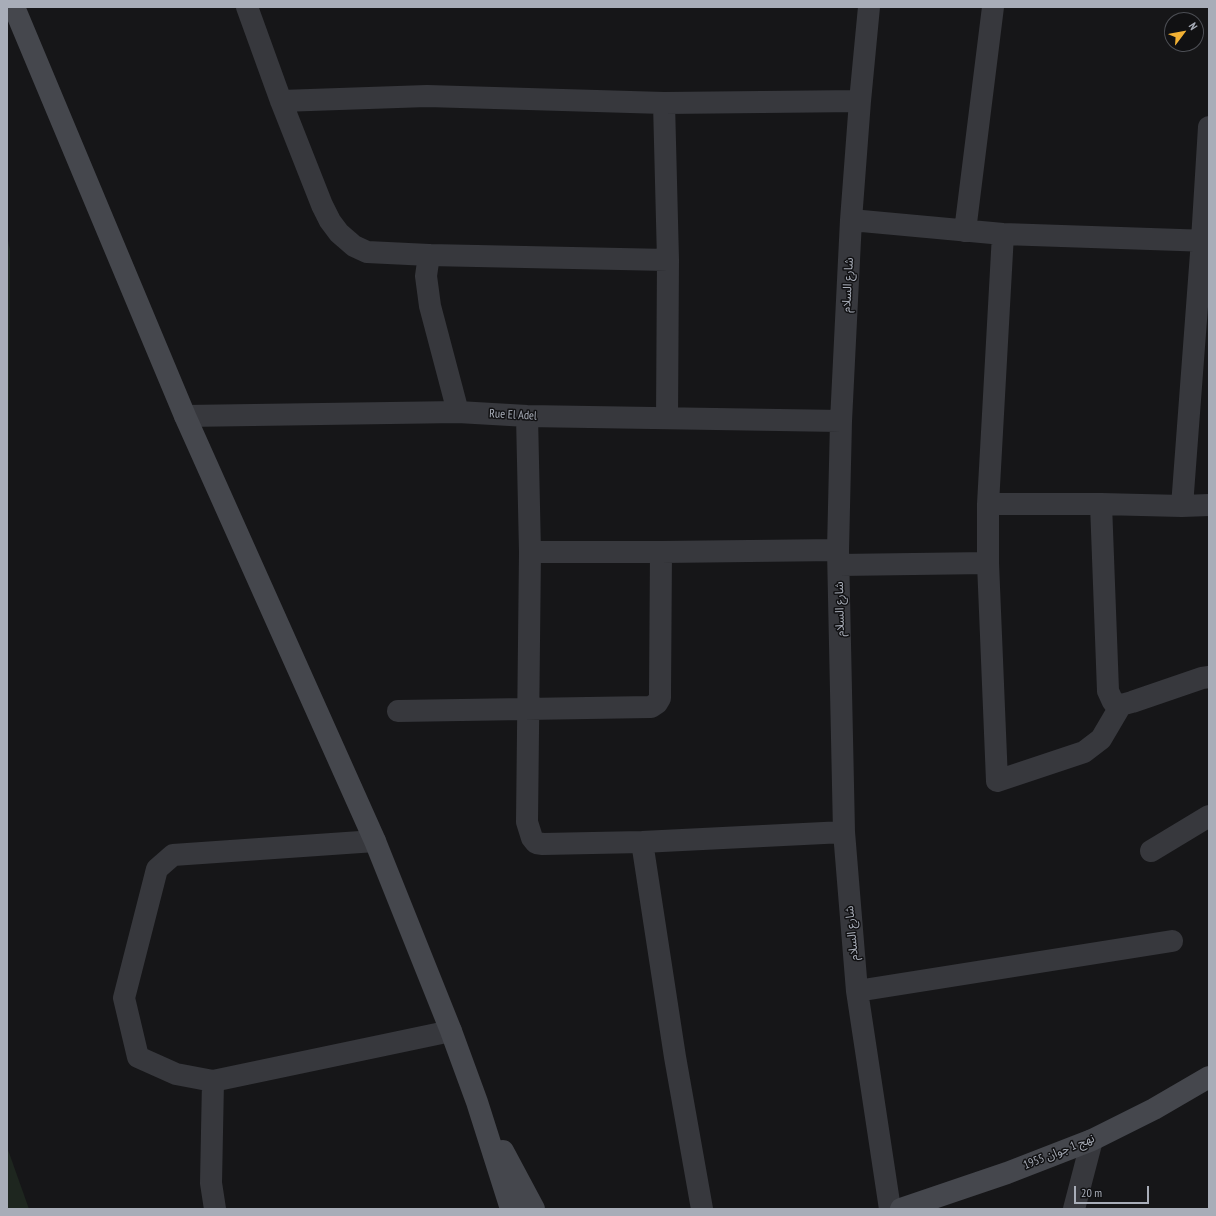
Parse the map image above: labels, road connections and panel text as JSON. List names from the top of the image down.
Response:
{
  "streets": {
    "main road": ["نهج 1 جوان 1955"],
    "street": ["شارع السلام", "Rue El Adel"]
  },
  "crossings": [
    ["شارع السلام", "Rue El Adel"]
  ],
  "scale_bar": "20 m",
  "north": "top right"
}
